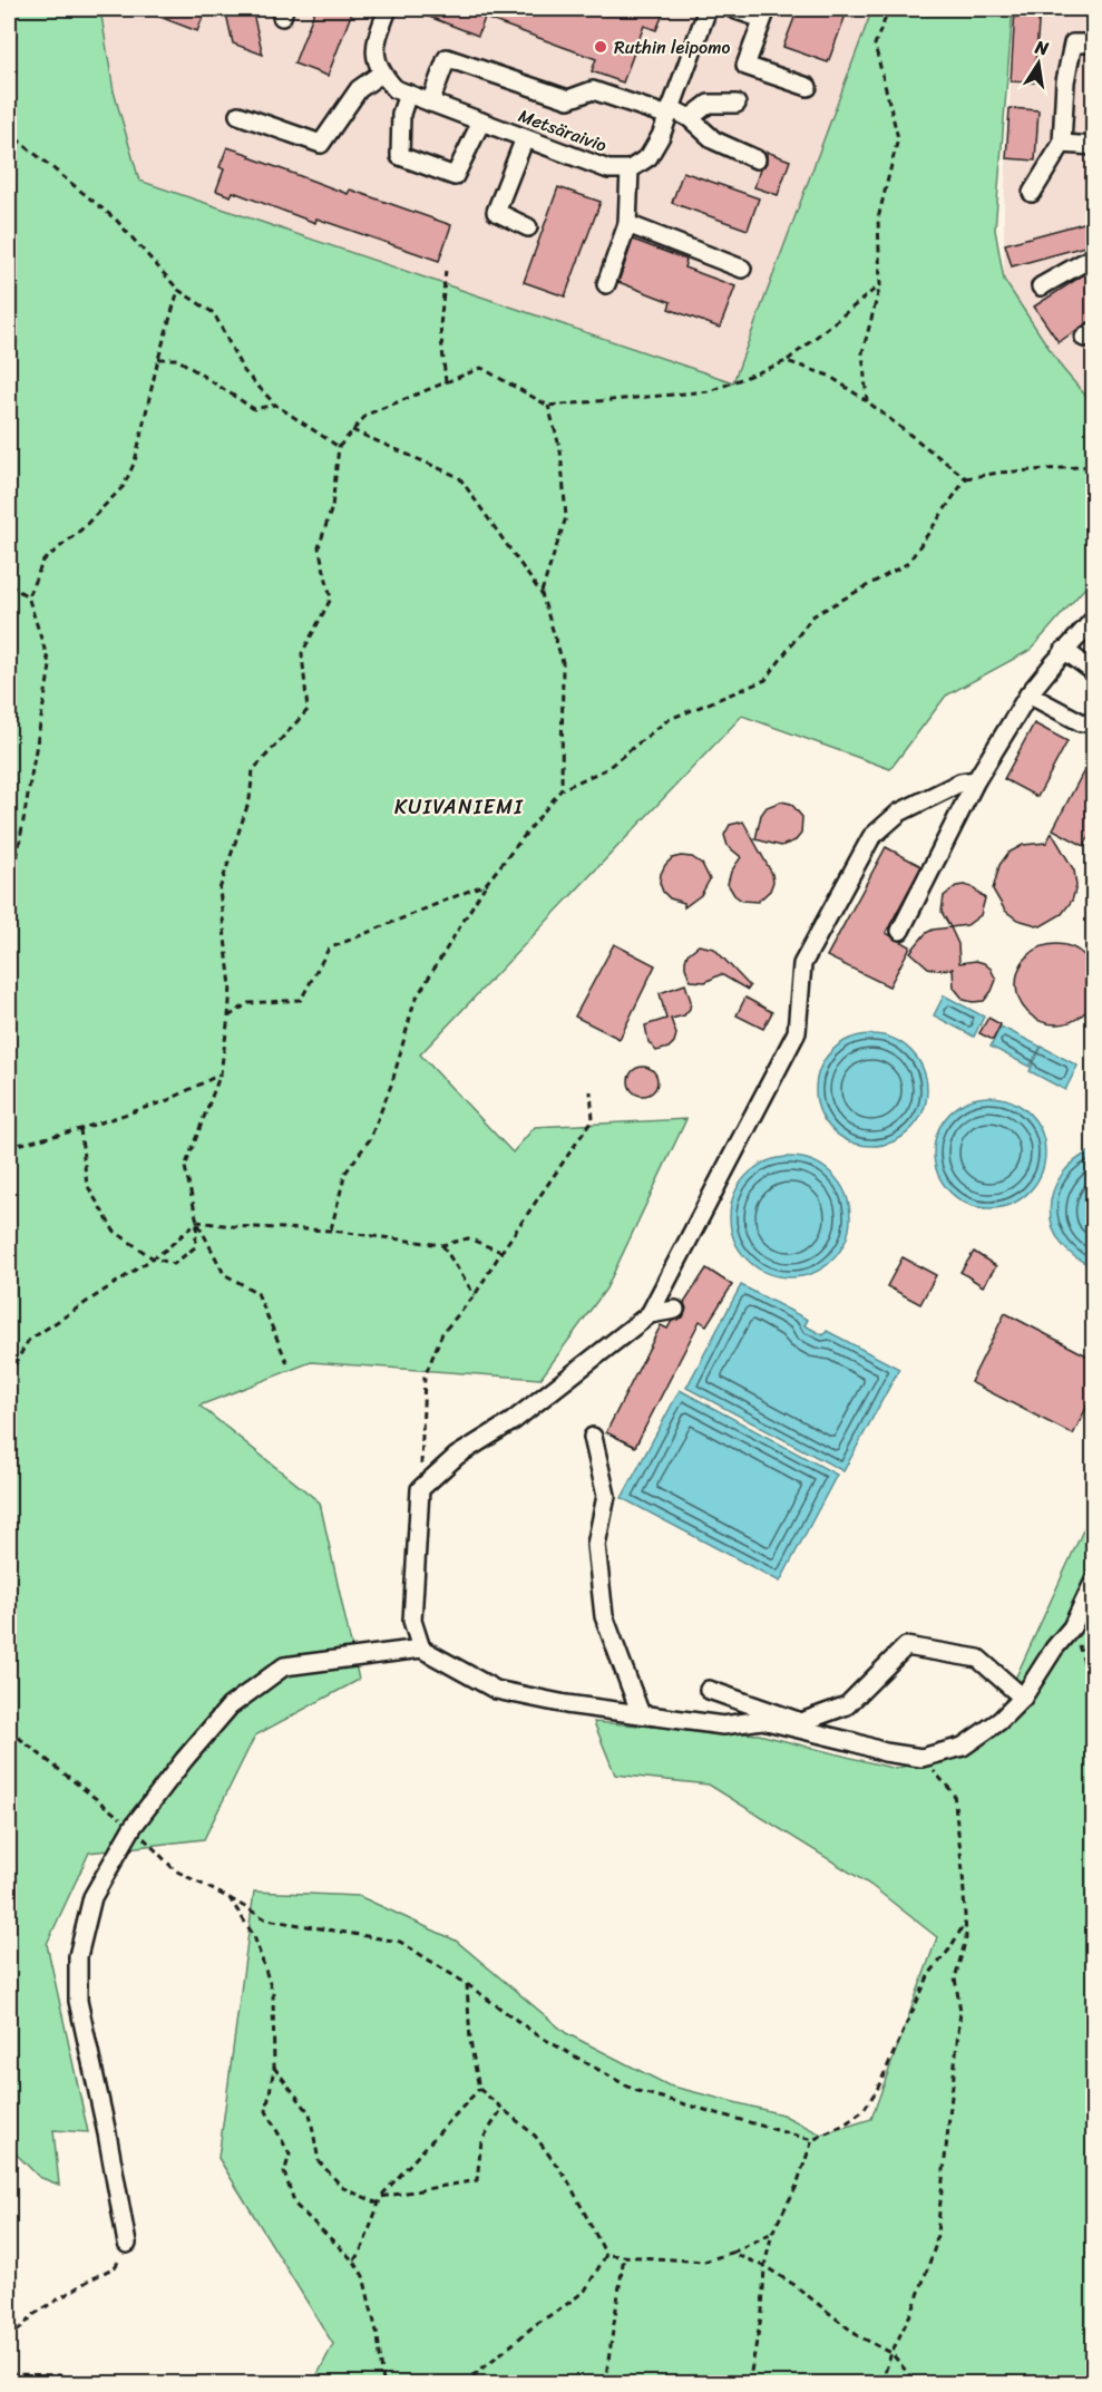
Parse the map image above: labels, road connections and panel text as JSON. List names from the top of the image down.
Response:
{
  "streets": {
    "street": ["Metsäraivio"]
  },
  "districts": ["KUIVANIEMI"],
  "places": ["Ruthin leipomo"],
  "north": "top"
}
